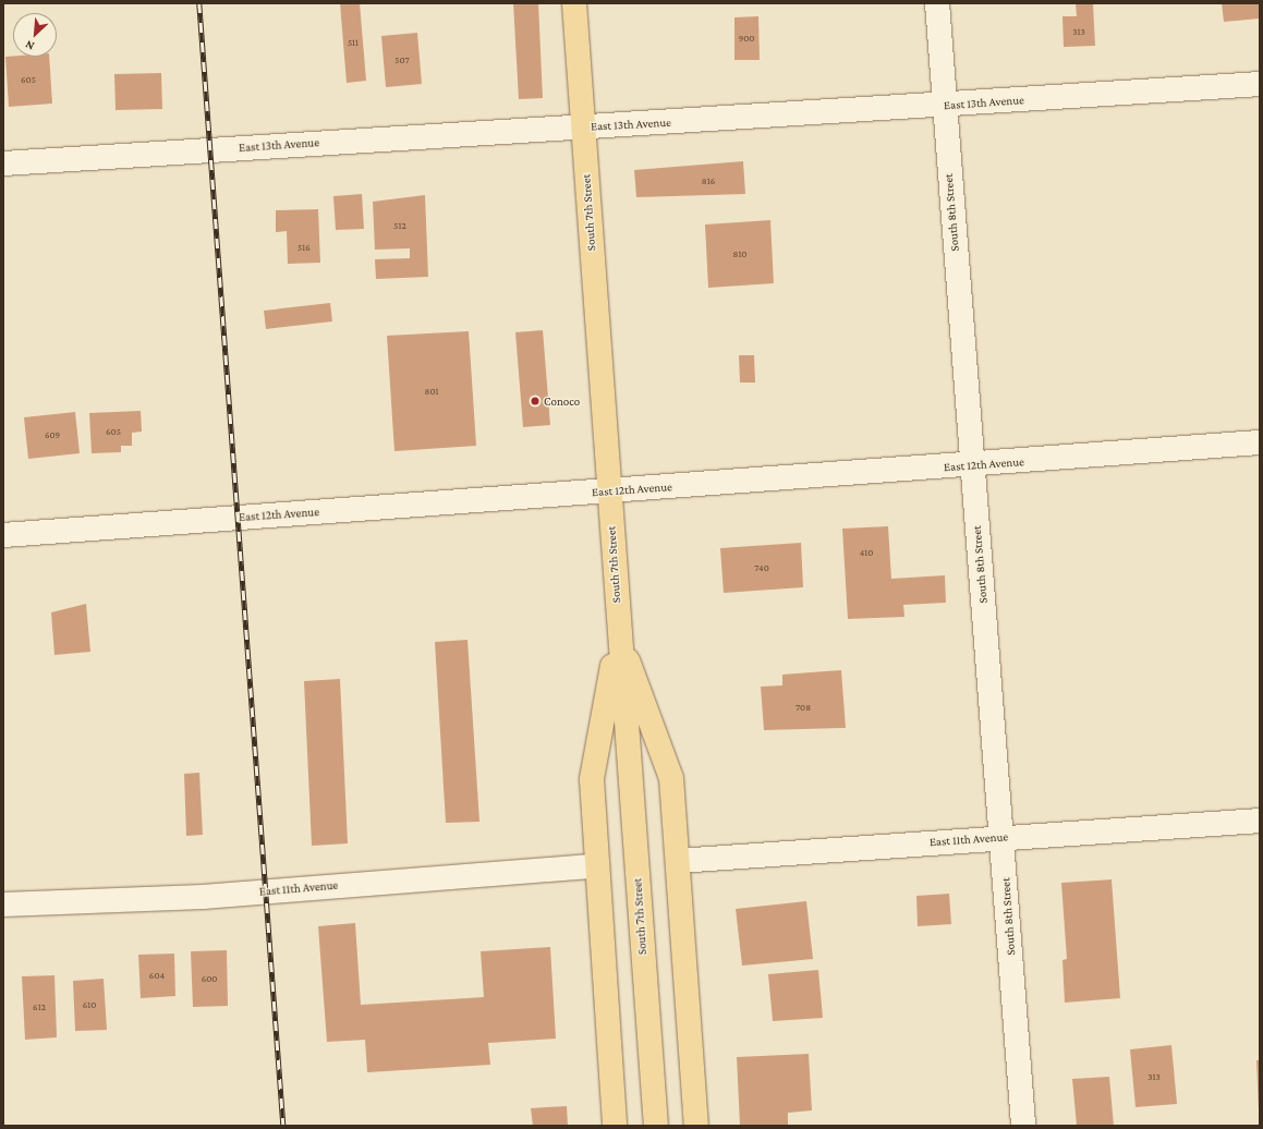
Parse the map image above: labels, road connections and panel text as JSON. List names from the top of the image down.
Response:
{
  "streets": {
    "main road": ["South 7th Street"],
    "street": [
      "East 13th Avenue",
      "South 8th Street",
      "East 12th Avenue",
      "East 11th Avenue"
    ]
  },
  "crossings": [
    ["East 13th Avenue", "South 7th Street"],
    ["East 13th Avenue", "South 8th Street"],
    ["South 7th Street", "East 12th Avenue"],
    ["South 8th Street", "East 12th Avenue"],
    ["South 8th Street", "East 11th Avenue"]
  ],
  "places": ["Conoco"],
  "house_numbers": [
    "313",
    "900",
    "511",
    "507",
    "605",
    "816",
    "512",
    "516",
    "810",
    "801",
    "605",
    "609",
    "410",
    "740",
    "708",
    "604",
    "600",
    "610",
    "612",
    "313"
  ],
  "north": "bottom left"
}
